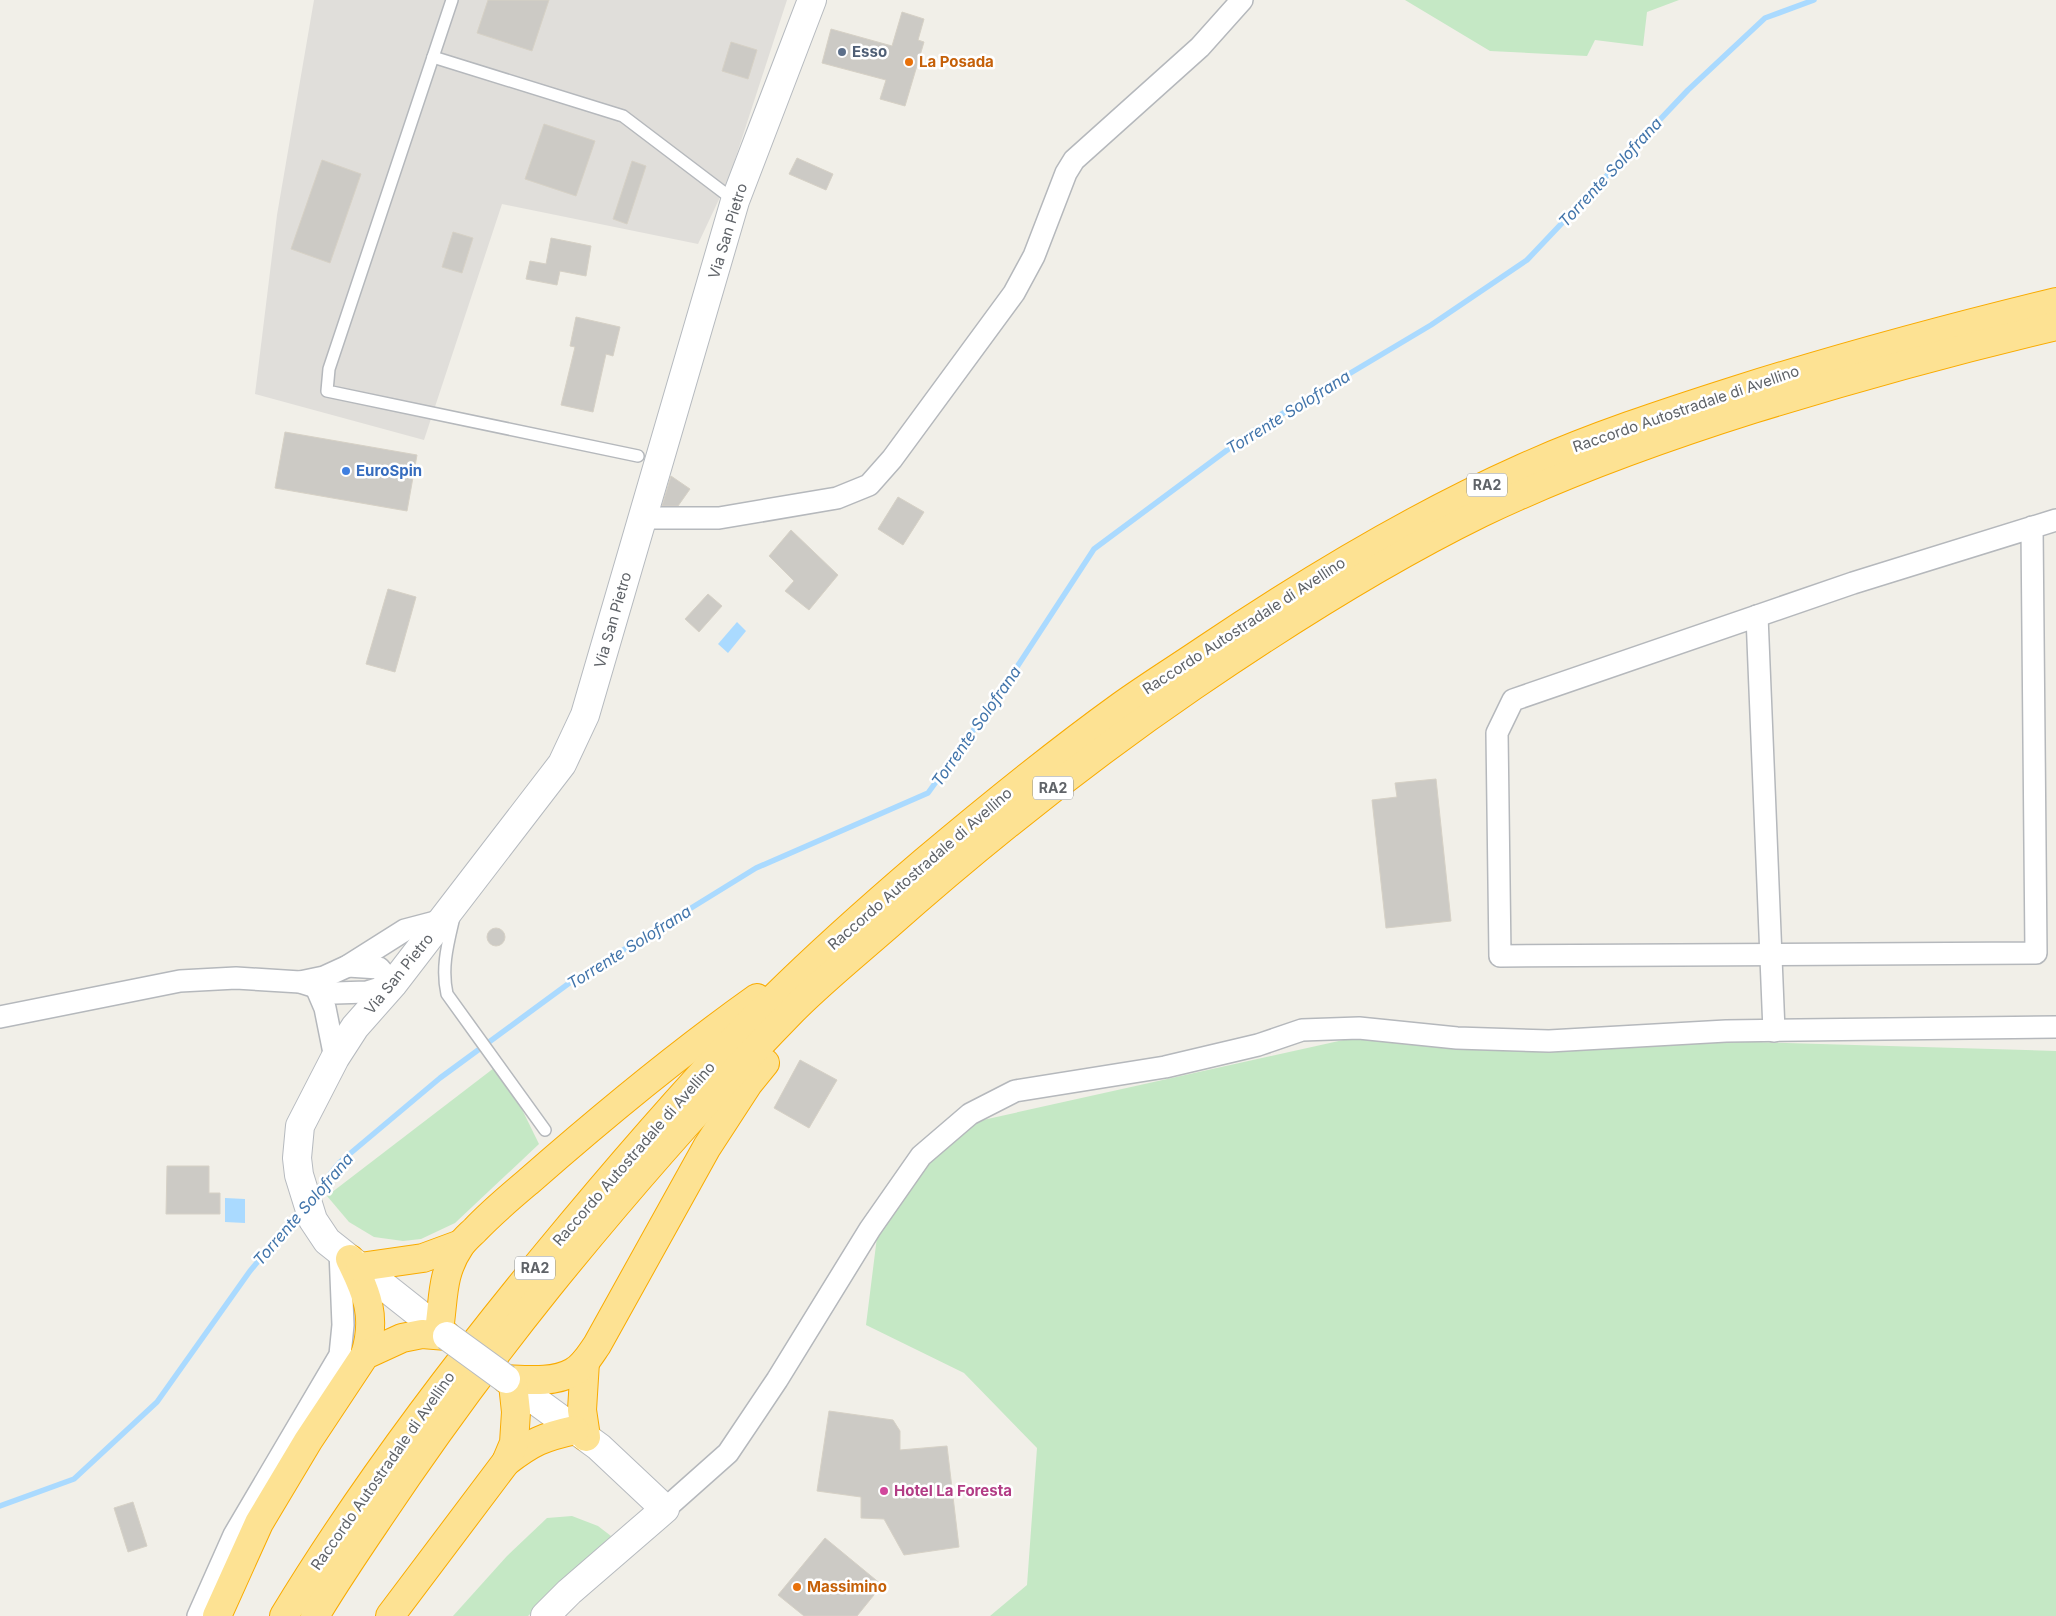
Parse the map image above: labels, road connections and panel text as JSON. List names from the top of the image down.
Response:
{
  "streets": {
    "highway": ["Raccordo Autostradale di Avellino", "RA2"],
    "street": ["Via San Pietro"]
  },
  "water": ["Torrente Solofrana"],
  "places": [
    "Esso",
    "La Posada",
    "EuroSpin",
    "Hotel La Foresta",
    "Massimino"
  ]
}
